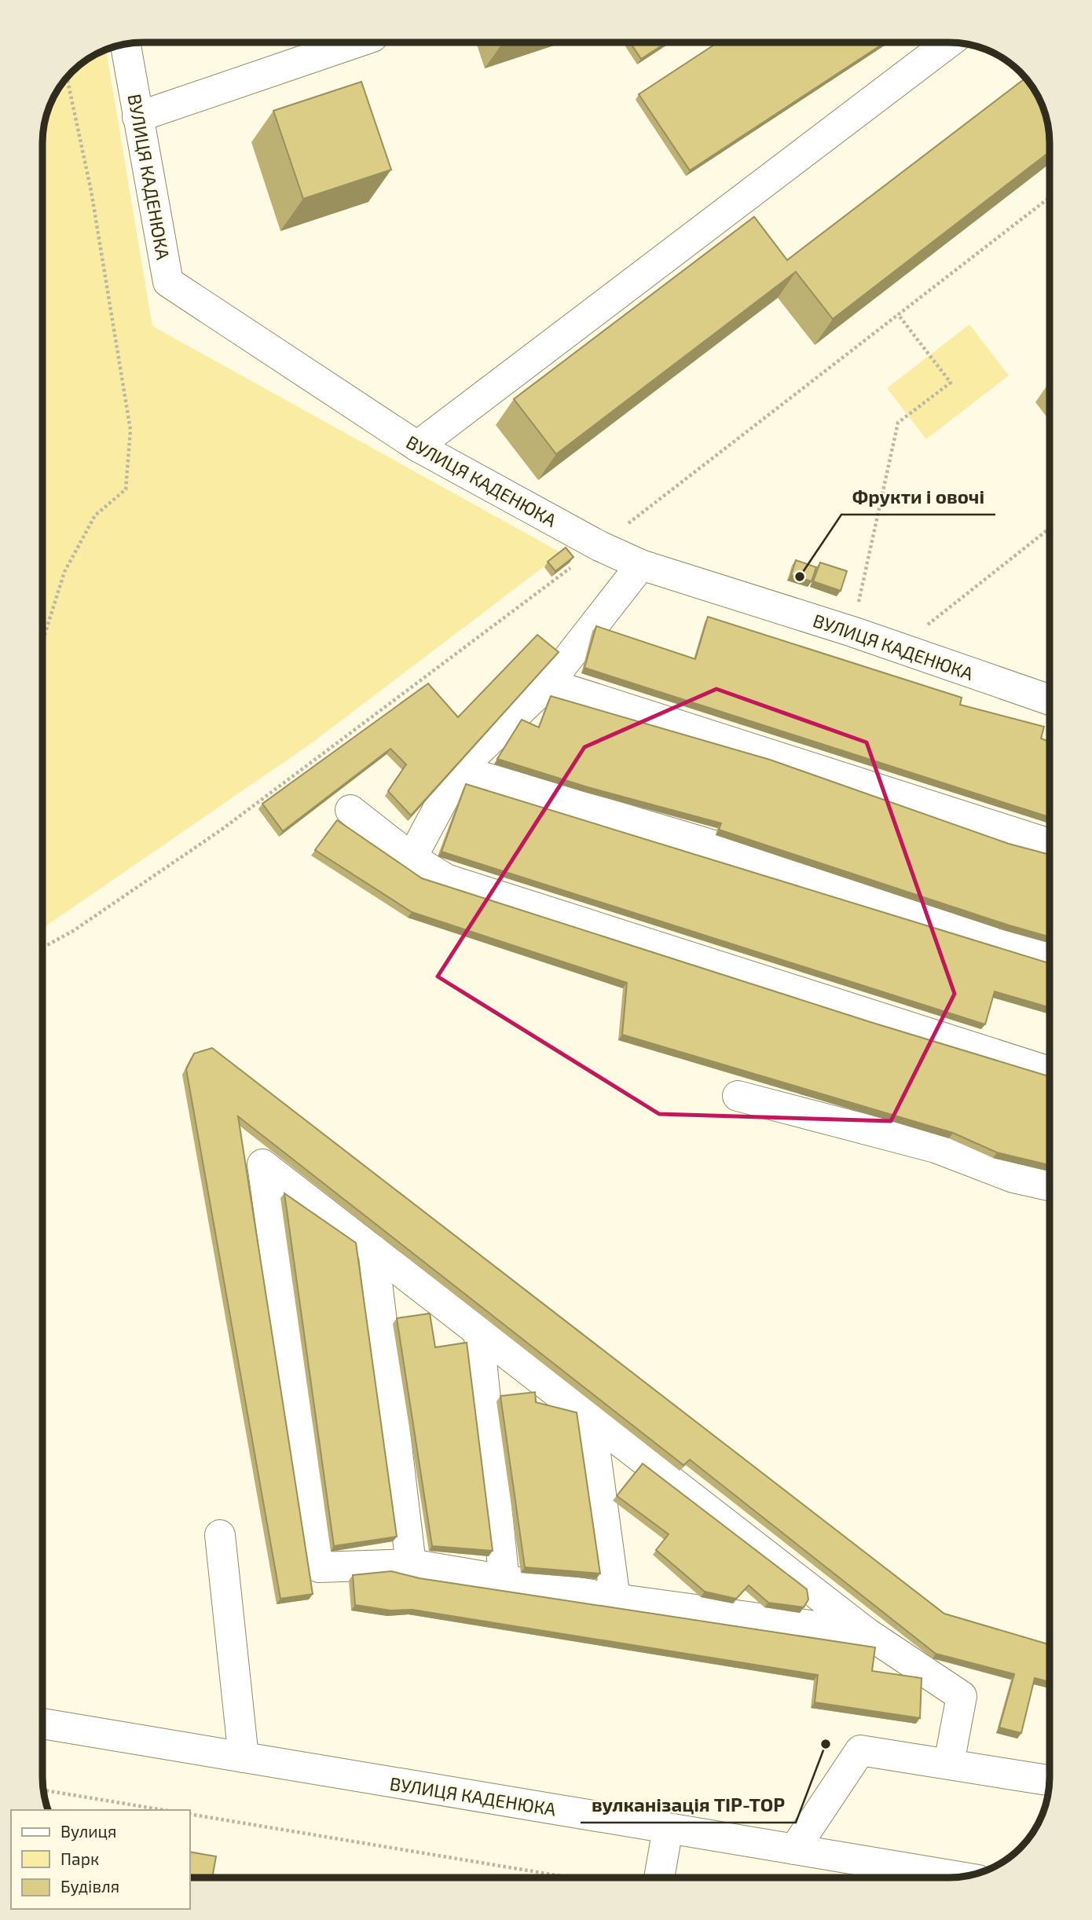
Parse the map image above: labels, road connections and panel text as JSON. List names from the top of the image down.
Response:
{
  "streets": {
    "street": ["ВУЛИЦЯ КАДЕНЮКА"]
  },
  "places": ["Фрукти і овочі", "вулканізація TIP-TOP"],
  "legend": ["Вулиця", "Парк", "Будівля"]
}
